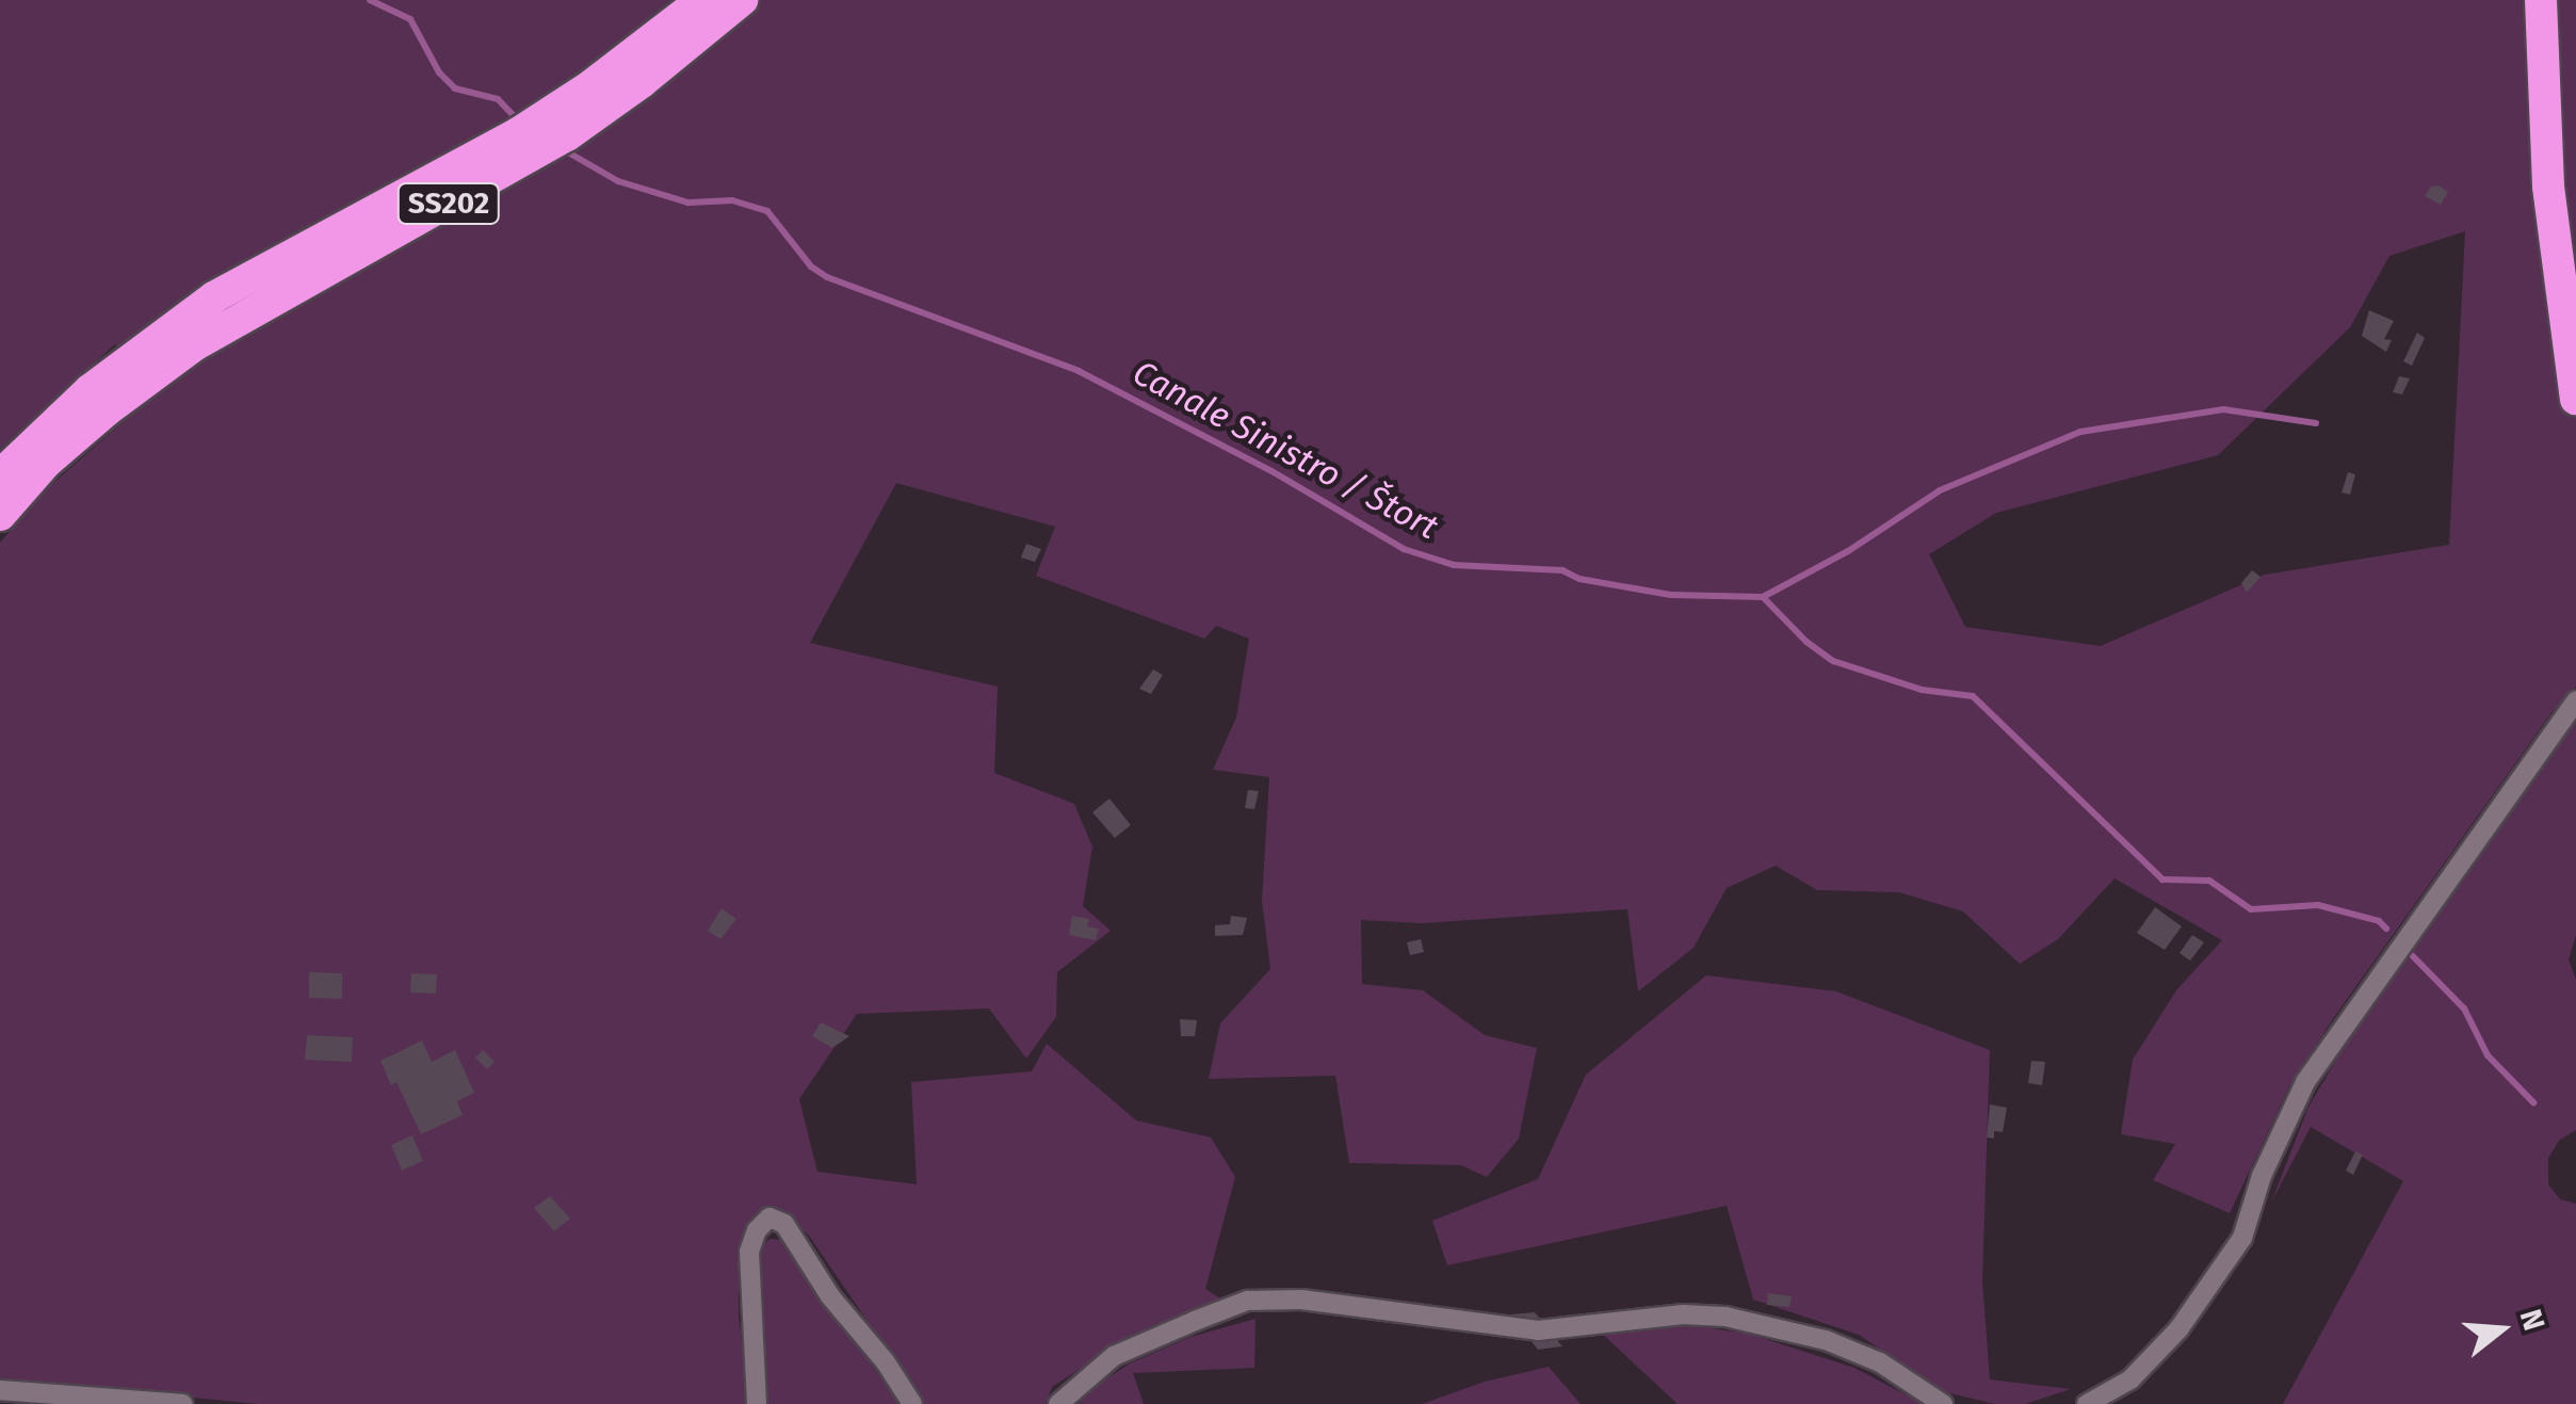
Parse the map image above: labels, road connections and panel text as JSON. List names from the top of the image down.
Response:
{
  "streets": {
    "highway": ["SS202"]
  },
  "water": ["Canale Sinistro / Štort"],
  "north": "right"
}
